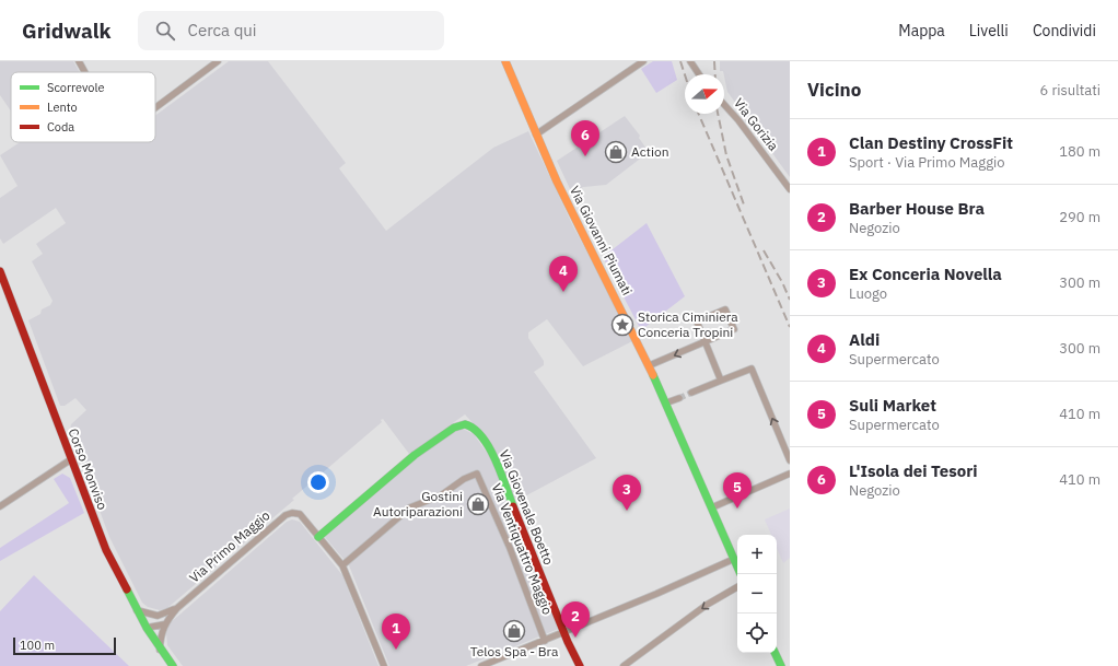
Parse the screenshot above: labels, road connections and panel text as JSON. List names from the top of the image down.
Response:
{
  "streets": {
    "street": [
      "Via Gorizia",
      "Via Giovanni Piumati",
      "Corso Monviso",
      "Via Giovenale Boetto",
      "Via Primo Maggio",
      "Via Ventiquattro Maggio"
    ]
  },
  "crossings": [
    ["Corso Monviso", "Via Primo Maggio"],
    ["Via Giovenale Boetto", "Via Primo Maggio"],
    ["Via Primo Maggio", "Via Ventiquattro Maggio"]
  ],
  "places": {
    "shop": ["Action", "Gostini Autoriparazioni", "Telos Spa - Bra"],
    "place": ["Storica Ciminiera Conceria Tropini"]
  },
  "legend": ["Scorrevole", "Lento", "Coda"],
  "scale_bar": "100 m",
  "north": "right",
  "page": {
    "header": "Gridwalk",
    "search": "Cerca qui",
    "nav": ["Mappa", "Livelli", "Condividi"],
    "heading": ["Vicino", "6 risultati"],
    "list": [
      {
        "mark": "1",
        "name": "Clan Destiny CrossFit",
        "note": "Sport · Via Primo Maggio",
        "value": "180 m"
      },
      {
        "mark": "2",
        "name": "Barber House Bra",
        "note": "Negozio",
        "value": "290 m"
      },
      {
        "mark": "3",
        "name": "Ex Conceria Novella",
        "note": "Luogo",
        "value": "300 m"
      },
      {
        "mark": "4",
        "name": "Aldi",
        "note": "Supermercato",
        "value": "300 m"
      },
      {
        "mark": "5",
        "name": "Suli Market",
        "note": "Supermercato",
        "value": "410 m"
      },
      {
        "mark": "6",
        "name": "L'Isola dei Tesori",
        "note": "Negozio",
        "value": "410 m"
      }
    ],
    "pins": [
      "6",
      "4",
      "5",
      "3",
      "2",
      "1"
    ],
    "map_buttons": ["+", "−"],
    "scale": "100 m"
  }
}
